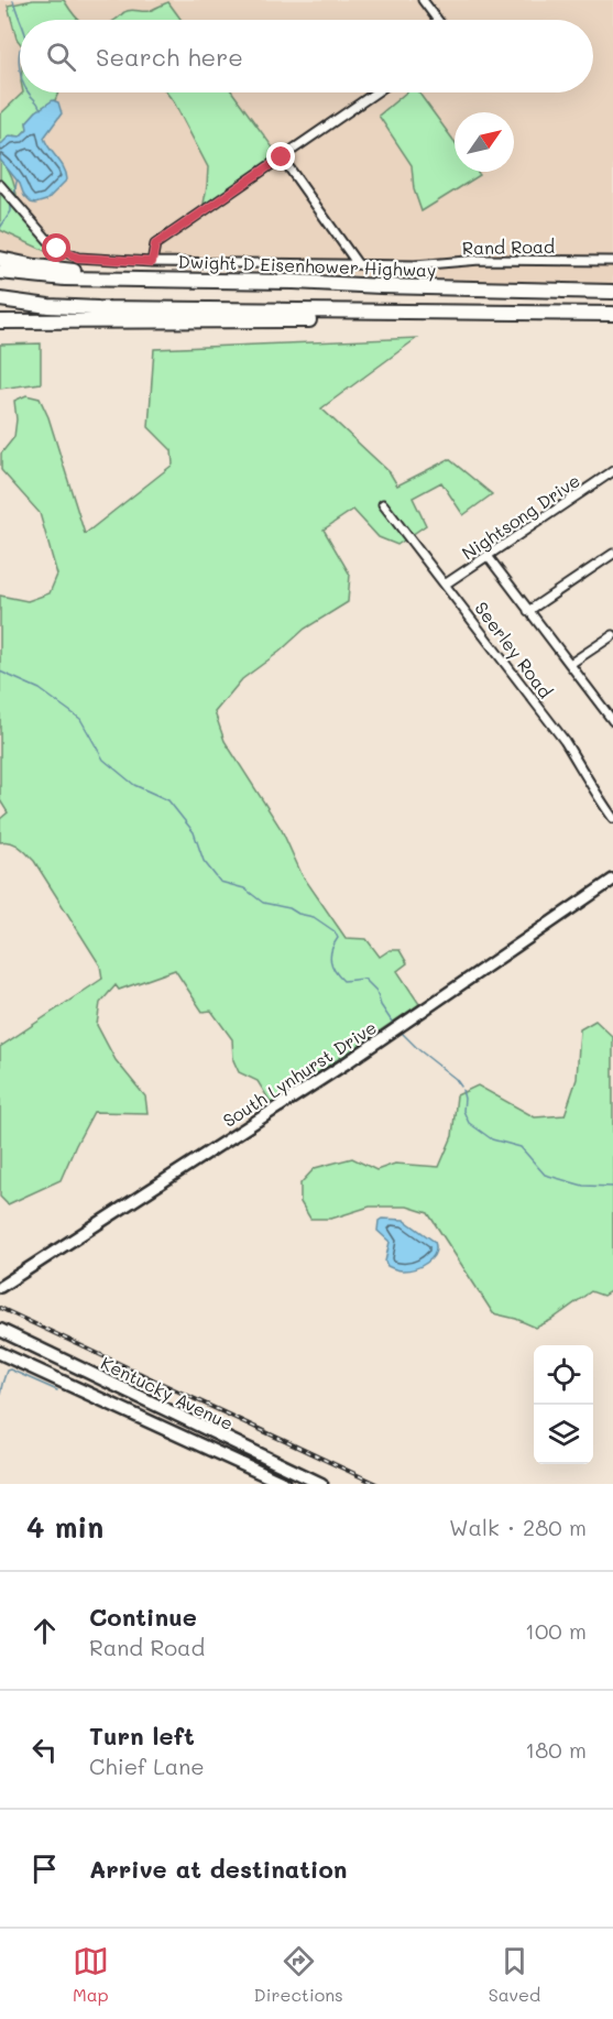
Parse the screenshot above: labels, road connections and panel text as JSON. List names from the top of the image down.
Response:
{
  "streets": {
    "highway": ["Dwight D Eisenhower Highway"],
    "main road": ["South Lynhurst Drive", "Kentucky Avenue"],
    "street": ["Rand Road", "Nightsong Drive", "Seerley Road"]
  },
  "crossings": [
    ["Nightsong Drive", "Seerley Road"]
  ],
  "north": "top right",
  "page": {
    "search": "Search here",
    "heading": ["4 min", "Walk · 280 m"],
    "list": [
      ["Continue", "Rand Road", "100 m"],
      ["Turn left", "Chief Lane", "180 m"],
      "Arrive at destination"
    ],
    "nav": ["Map", "Directions", "Saved"]
  }
}
